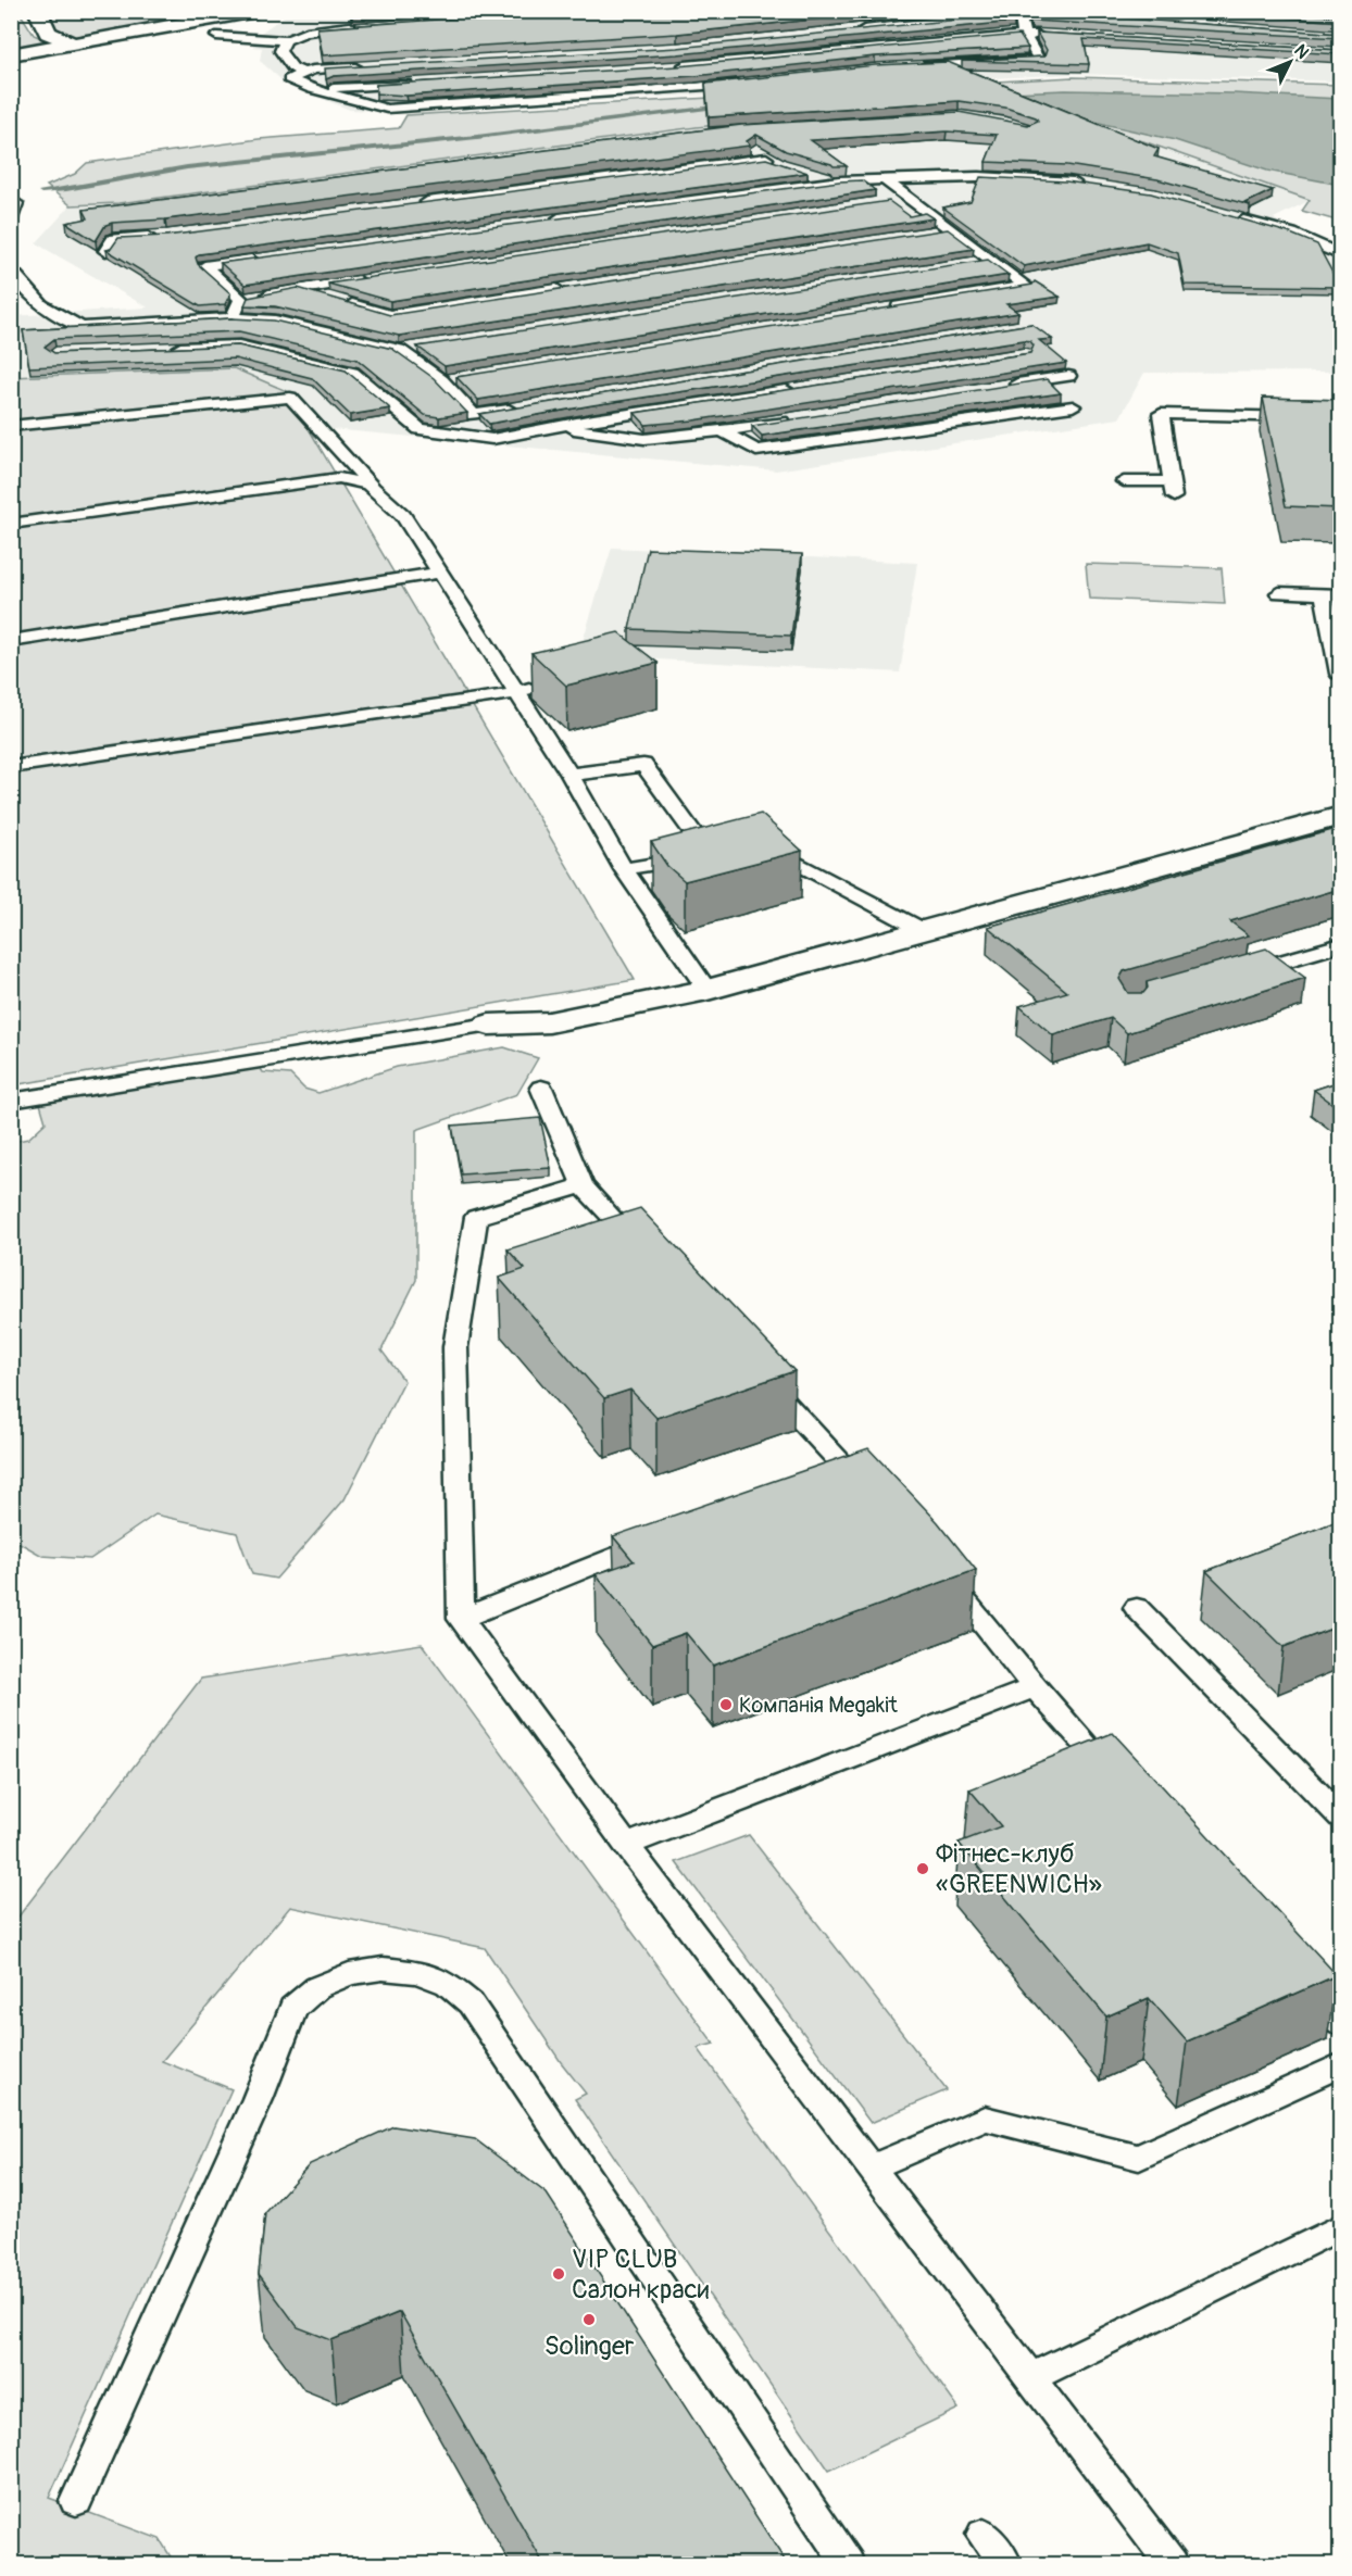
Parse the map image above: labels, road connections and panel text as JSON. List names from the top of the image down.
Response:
{
  "places": [
    "Компанія Megakit",
    "Фітнес-клуб «GREENWICH»",
    "VIP CLUB Салон краси",
    "Solinger"
  ],
  "north": "top right"
}
